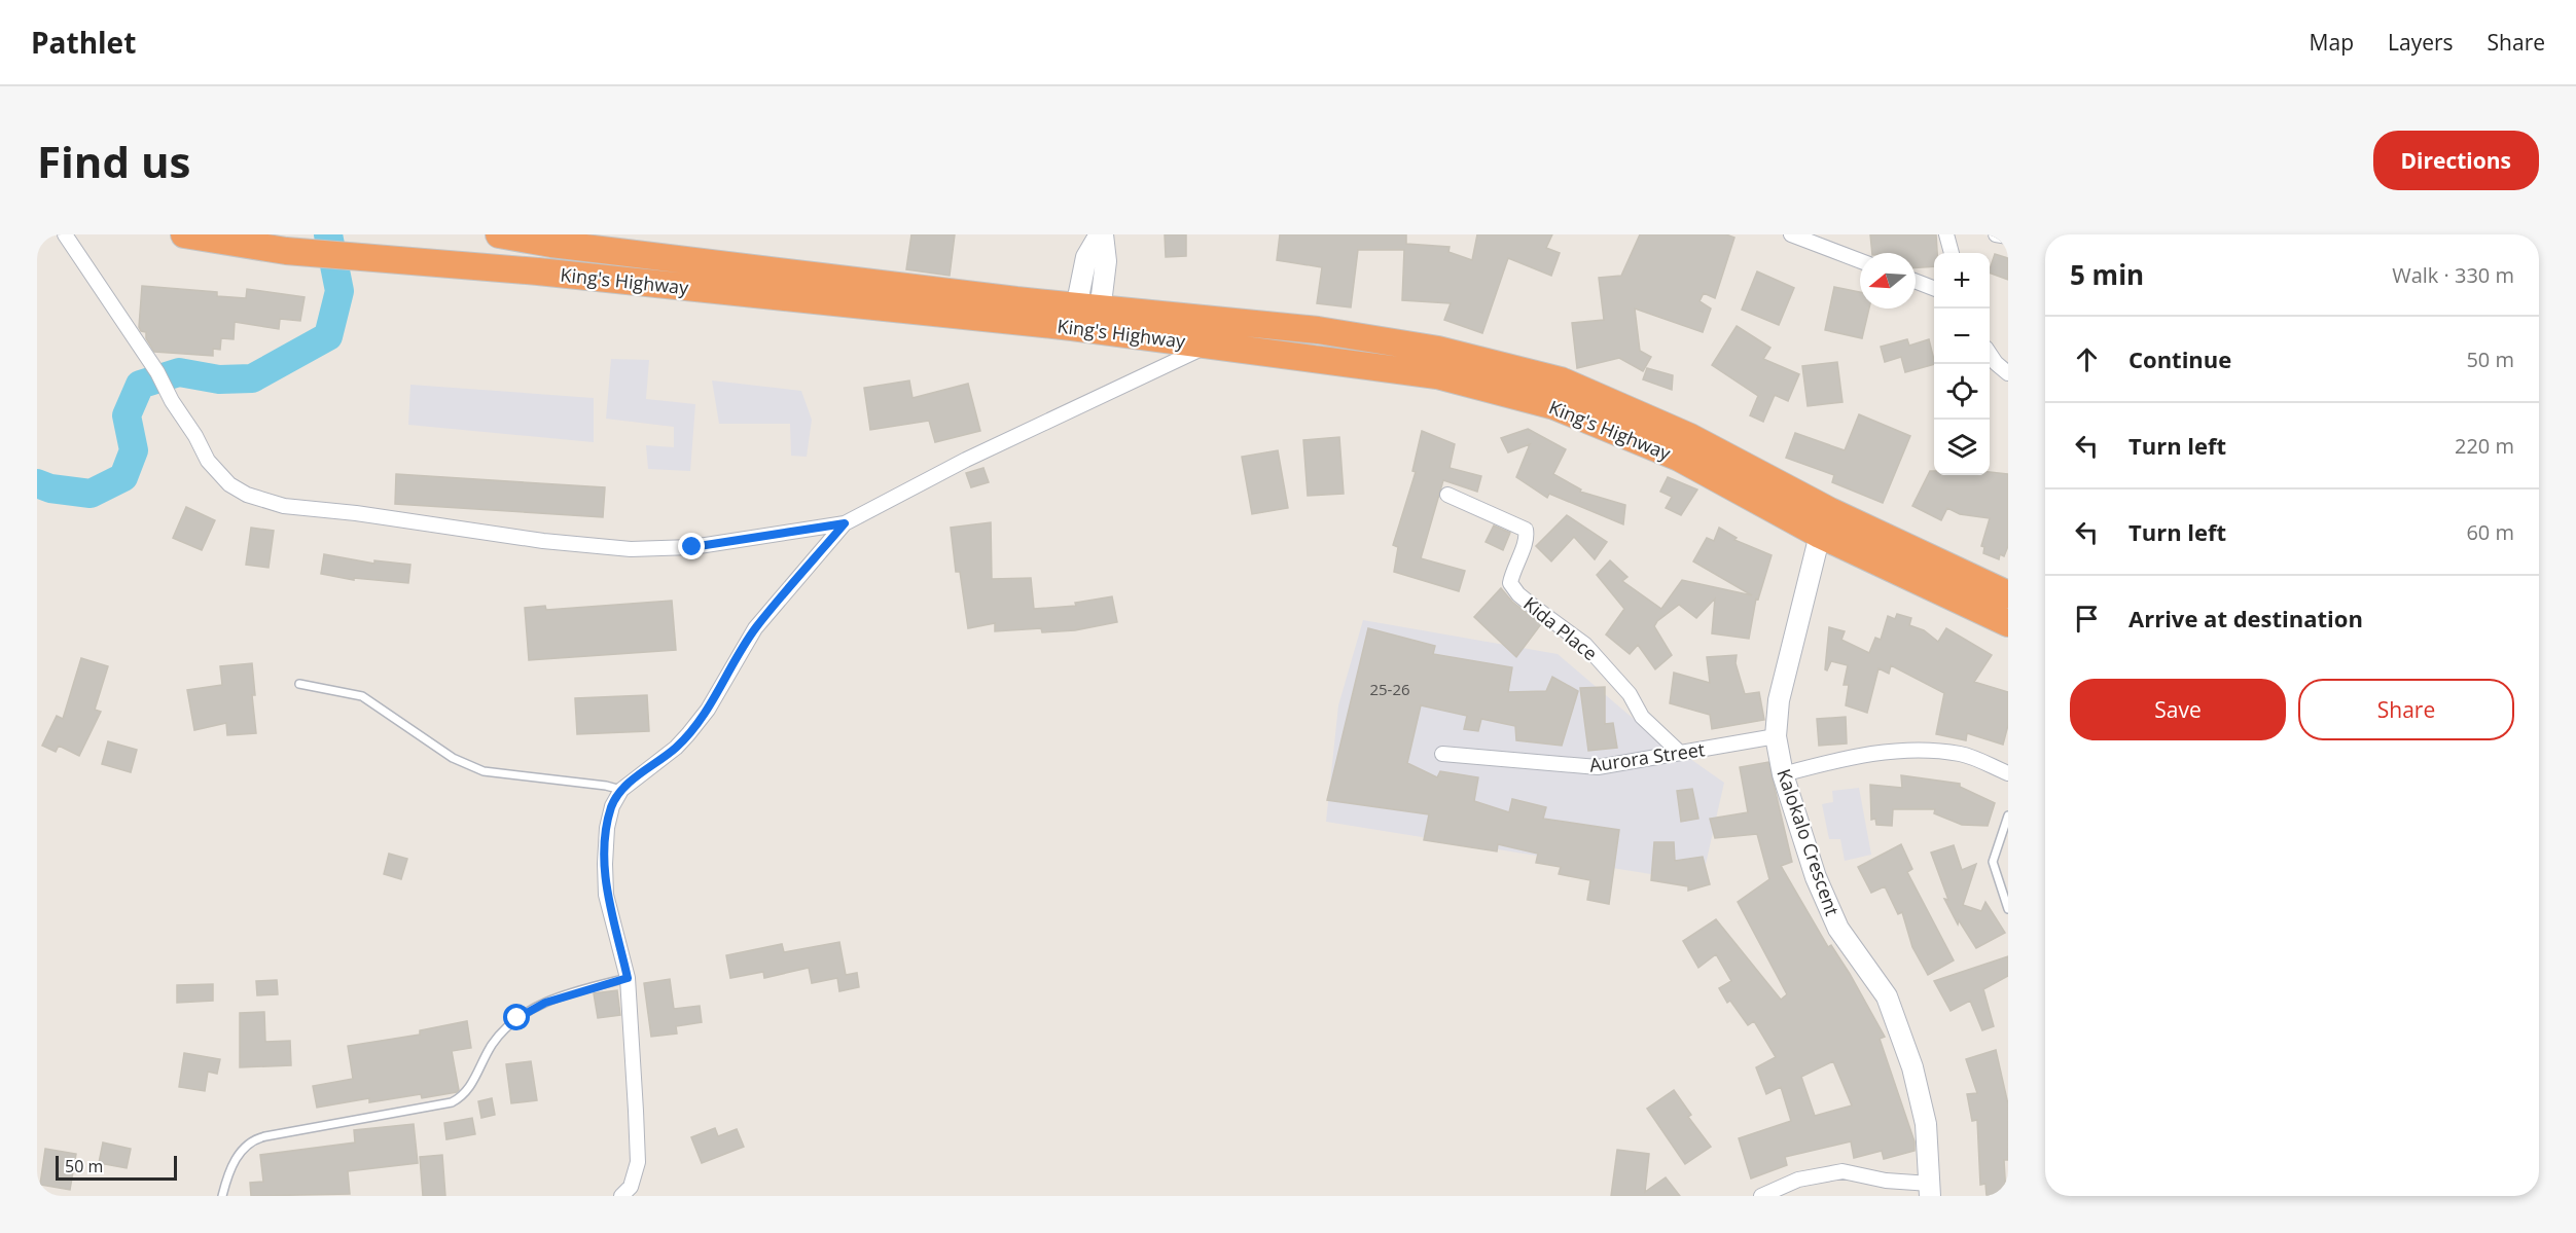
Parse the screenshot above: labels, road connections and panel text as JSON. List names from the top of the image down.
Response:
{
  "streets": {
    "highway": ["King's Highway"],
    "street": ["Kida Place", "Aurora Street", "Kalokalo Crescent"]
  },
  "crossings": [
    ["King's Highway", "Kalokalo Crescent"],
    ["Kida Place", "Aurora Street"],
    ["Aurora Street", "Kalokalo Crescent"]
  ],
  "house_numbers": ["25-26"],
  "scale_bar": "50 m",
  "north": "left",
  "page": {
    "header": "Pathlet",
    "nav": ["Map", "Layers", "Share"],
    "buttons": [
      "Directions",
      ["Save", "Share"]
    ],
    "title": "Find us",
    "heading": ["5 min", "Walk · 330 m"],
    "map_buttons": ["+", "−"],
    "list": [
      ["Continue", "50 m"],
      ["Turn left", "220 m"],
      ["Turn left", "60 m"],
      "Arrive at destination"
    ],
    "scale": "50 m"
  }
}
